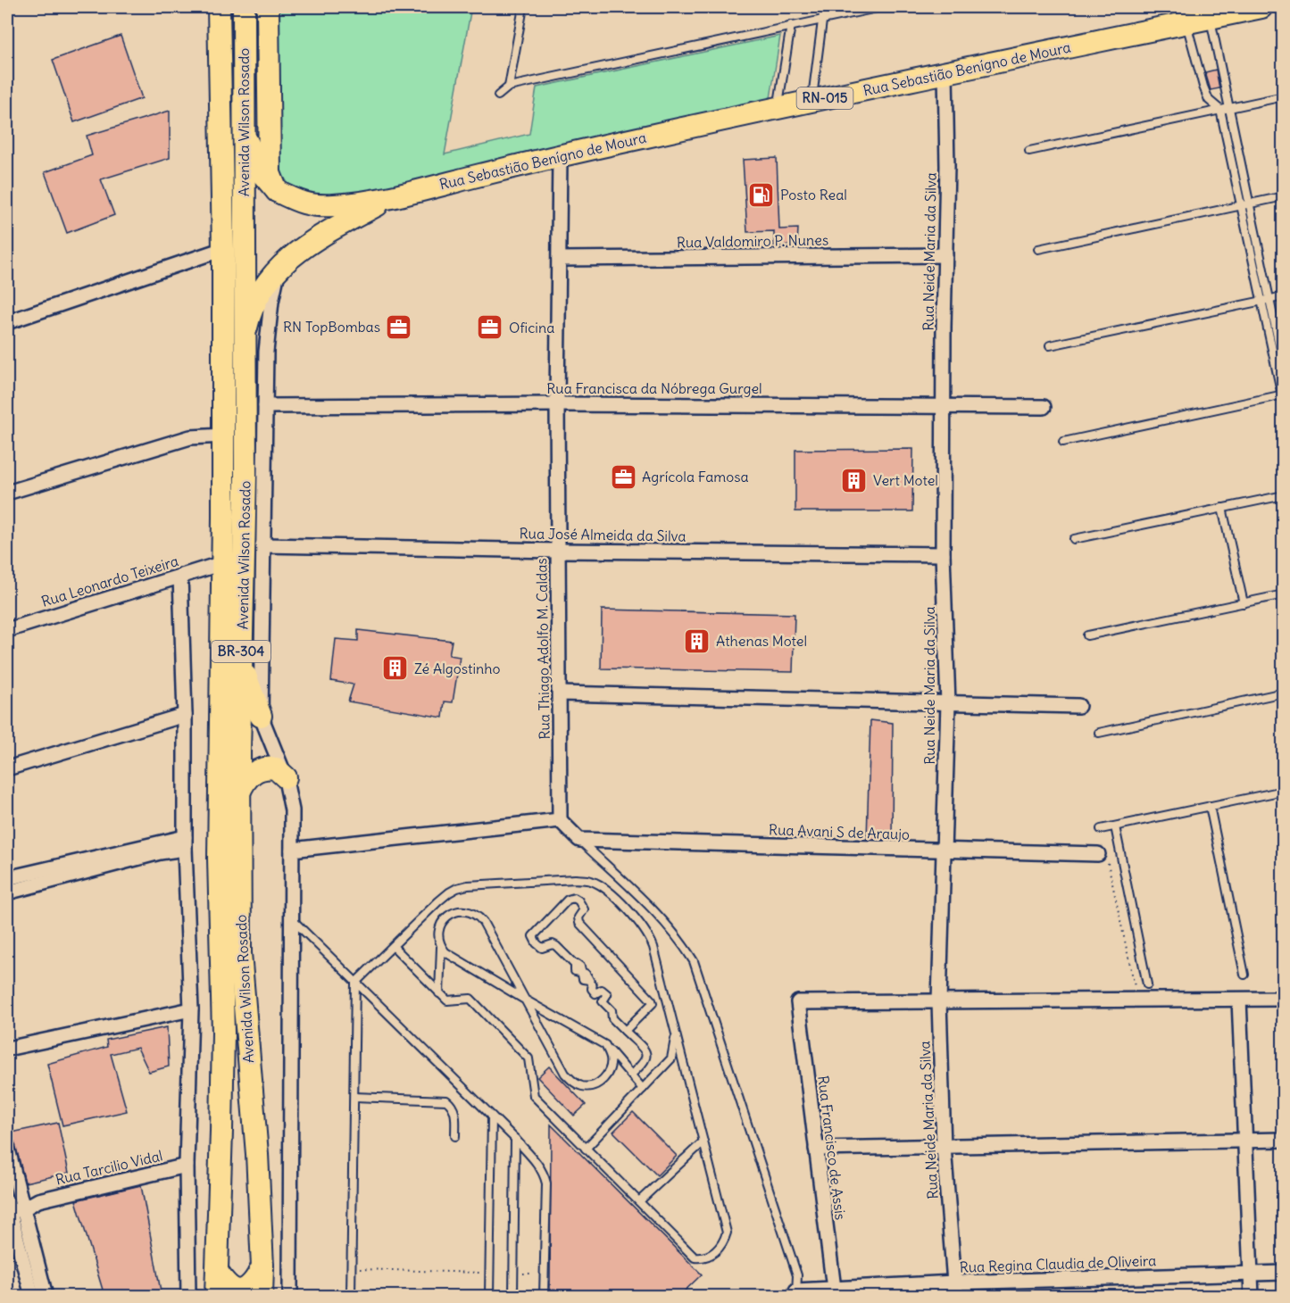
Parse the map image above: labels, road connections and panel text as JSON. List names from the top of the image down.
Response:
{
  "streets": {
    "main road": [
      "Rua Sebastião Benígno de Moura",
      "RN-015",
      "Avenida Wilson Rosado",
      "BR-304"
    ],
    "street": [
      "Rua Valdomiro P. Nunes",
      "Rua Neide Maria da Silva",
      "Rua Francisca da Nóbrega Gurgel",
      "Rua José Almeida da Silva",
      "Rua Leonardo Teixeira",
      "Rua Thiago Adolfo M. Caldas",
      "Rua Avani S de Araujo",
      "Rua Francisco de Assis",
      "Rua Tarcilio Vidal",
      "Rua Regina Claudia de Oliveira"
    ]
  },
  "crossings": [
    ["Rua Sebastião Benígno de Moura", "Rua Neide Maria da Silva"],
    ["Rua Sebastião Benígno de Moura", "Rua Thiago Adolfo M. Caldas"],
    ["Avenida Wilson Rosado", "Rua Leonardo Teixeira"],
    ["Rua Valdomiro P. Nunes", "Rua Neide Maria da Silva"],
    ["Rua Valdomiro P. Nunes", "Rua Thiago Adolfo M. Caldas"],
    ["Rua Neide Maria da Silva", "Rua Francisca da Nóbrega Gurgel"],
    ["Rua Neide Maria da Silva", "Rua José Almeida da Silva"],
    ["Rua Neide Maria da Silva", "Rua Avani S de Araujo"],
    ["Rua Neide Maria da Silva", "Rua Francisco de Assis"],
    ["Rua Neide Maria da Silva", "Rua Regina Claudia de Oliveira"],
    ["Rua Francisca da Nóbrega Gurgel", "Rua Thiago Adolfo M. Caldas"],
    ["Rua José Almeida da Silva", "Rua Thiago Adolfo M. Caldas"],
    ["Rua Francisco de Assis", "Rua Regina Claudia de Oliveira"]
  ],
  "places": {
    "fuel station": ["Posto Real"],
    "office": ["RN TopBombas", "Oficina", "Agrícola Famosa"],
    "building": ["Vert Motel", "Athenas Motel", "Zé Algostinho"]
  }
}
